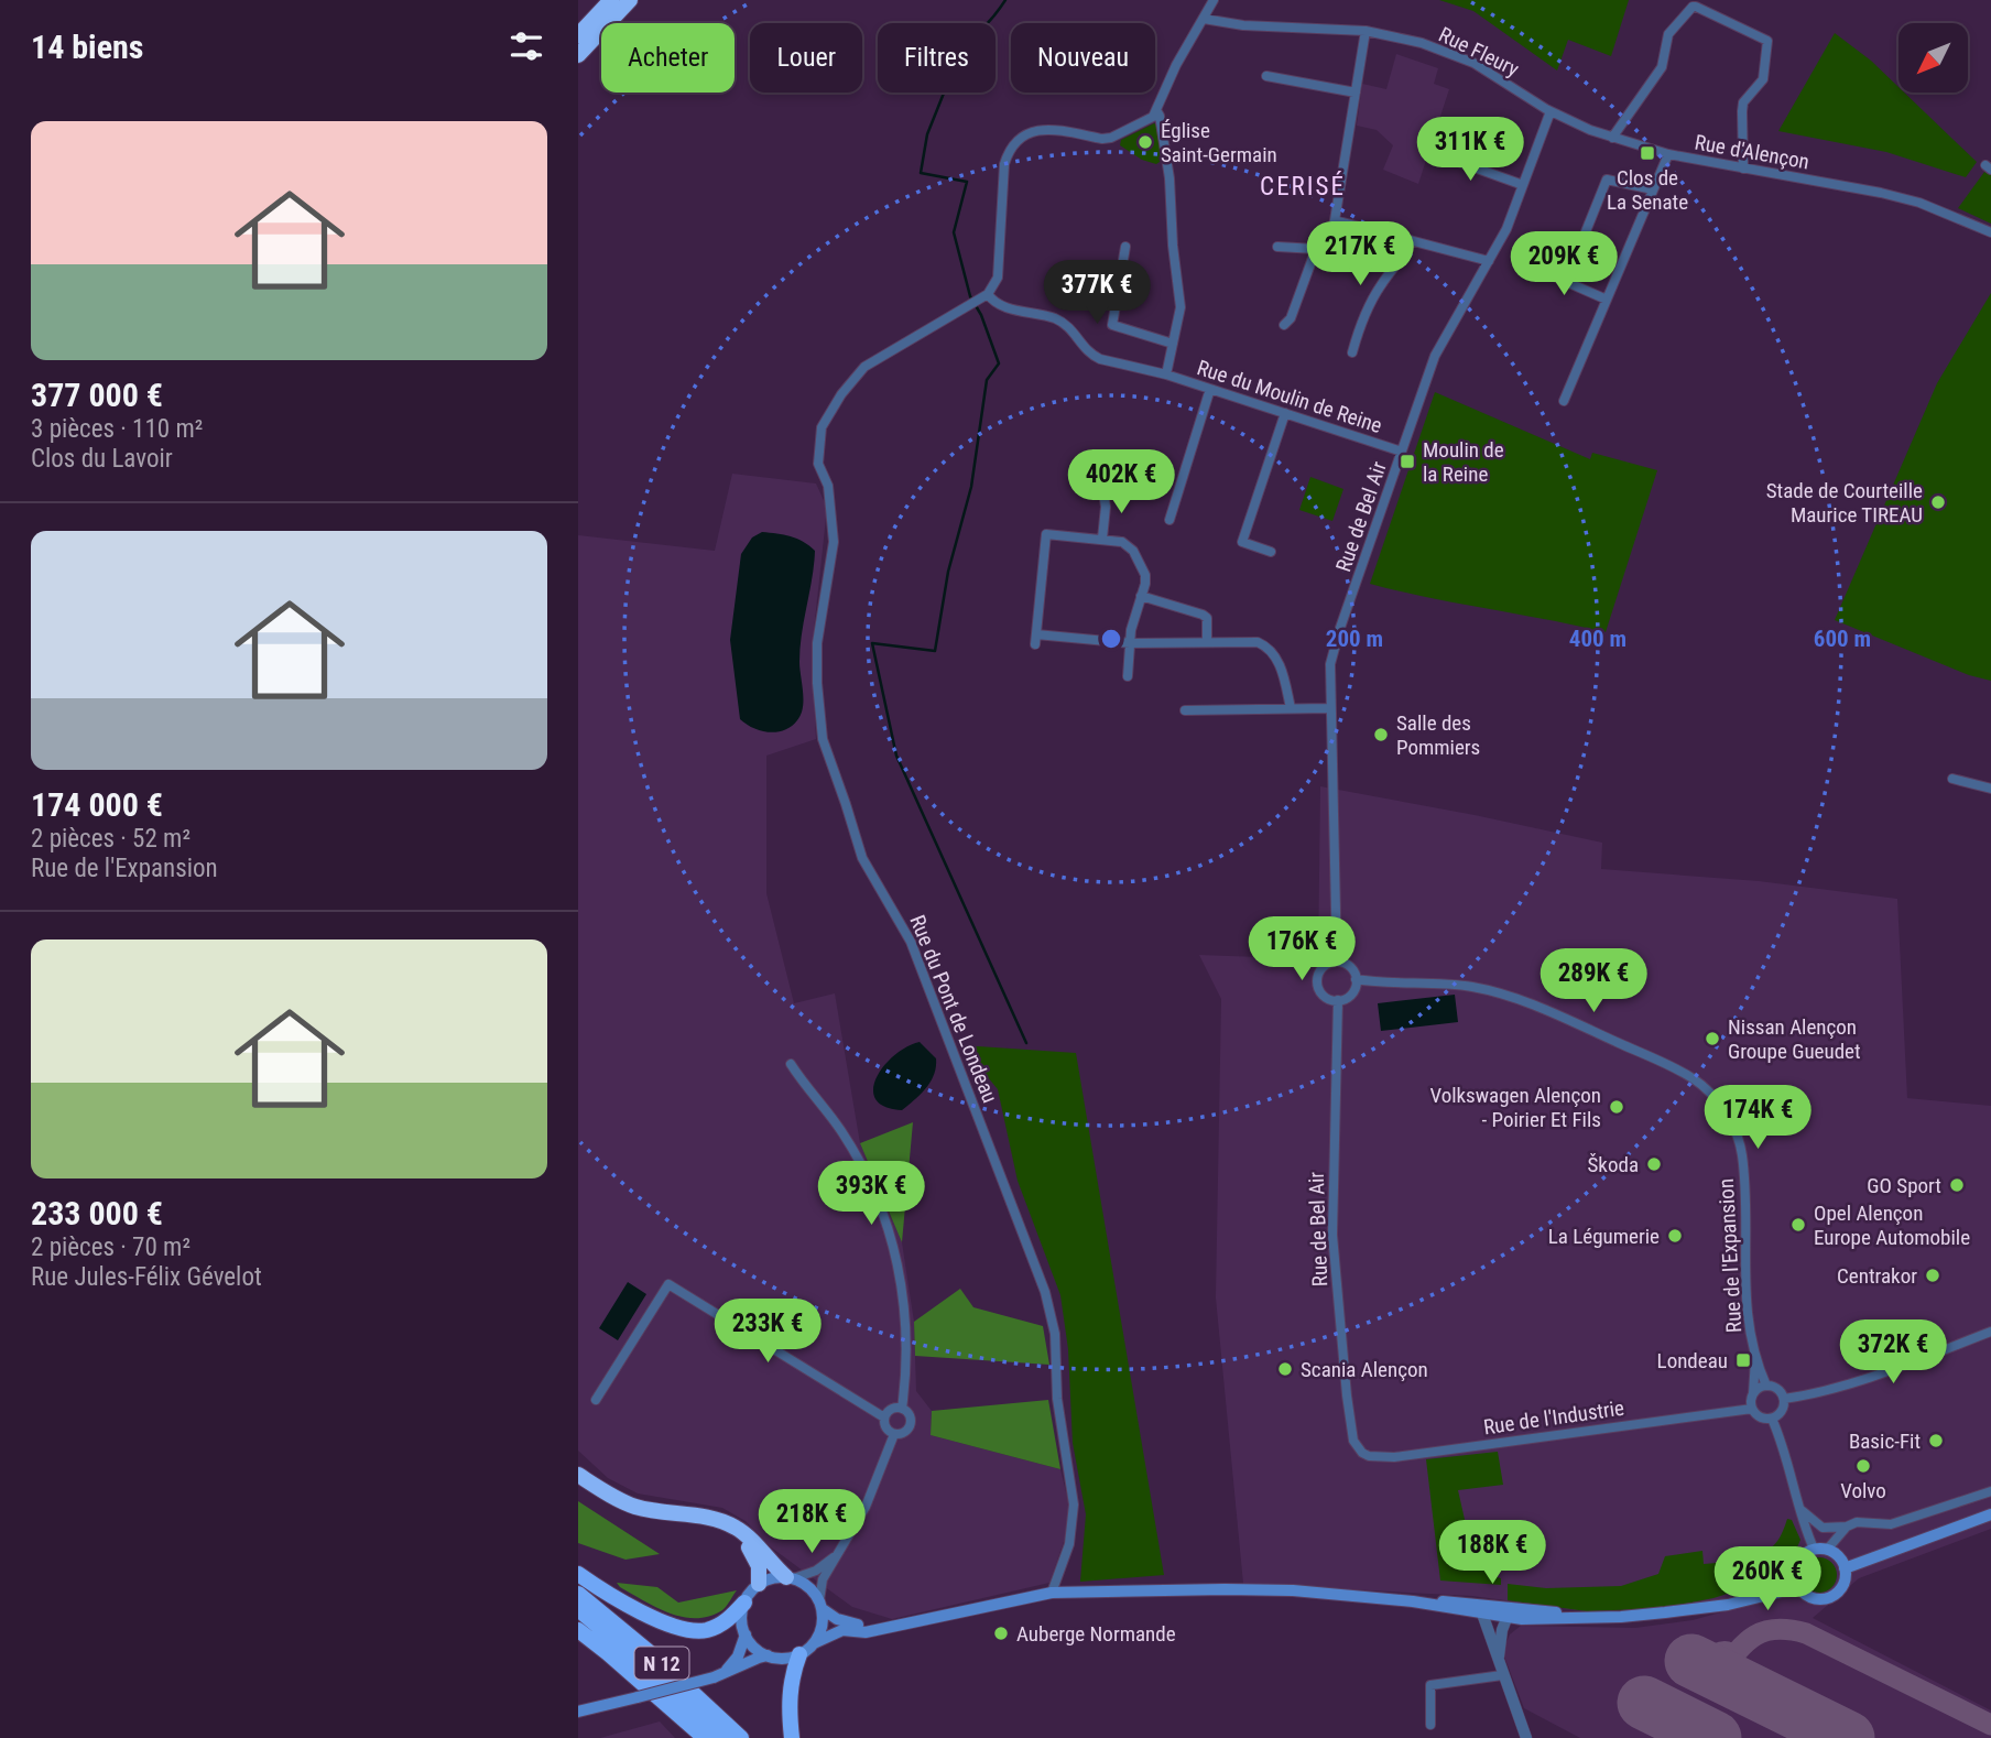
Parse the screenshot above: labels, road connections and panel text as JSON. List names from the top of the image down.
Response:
{
  "streets": {
    "highway": ["N 12"],
    "street": [
      "Rue Fleury",
      "Rue d'Alençon",
      "Rue du Moulin de Reine",
      "Rue de Bel Air",
      "Rue du Pont de Londeau",
      "Rue de l'Expansion",
      "Rue de l'Industrie"
    ]
  },
  "crossings": [
    ["Rue Fleury", "Rue d'Alençon"],
    ["Rue Fleury", "Rue de Bel Air"],
    ["Rue d'Alençon", "Rue de Bel Air"],
    ["Rue du Moulin de Reine", "Rue de Bel Air"],
    ["Rue du Moulin de Reine", "Rue du Pont de Londeau"],
    ["Rue de Bel Air", "Rue de l'Expansion"],
    ["Rue de Bel Air", "Rue de l'Industrie"],
    ["Rue de l'Expansion", "Rue de l'Industrie"]
  ],
  "districts": ["CERISÉ"],
  "places": {
    "other": [
      "Église Saint-Germain",
      "Stade de Courteille Maurice TIREAU",
      "Salle des Pommiers",
      "Nissan Alençon Groupe Gueudet",
      "Volkswagen Alençon - Poirier Et Fils",
      "Škoda",
      "GO Sport",
      "Opel Alençon Europe Automobile",
      "La Légumerie",
      "Centrakor",
      "Scania Alençon",
      "Basic-Fit",
      "Volvo",
      "Auberge Normande"
    ],
    "transit": ["Clos de La Senate", "Moulin de la Reine", "Londeau"]
  },
  "north": "bottom left",
  "page": {
    "heading": "14 biens",
    "chip": [
      "Acheter",
      "Louer",
      "Filtres",
      "Nouveau"
    ],
    "list": [
      {
        "name": "377 000 €",
        "note": "3 pièces · 110 m² · Clos du Lavoir"
      },
      {
        "name": "174 000 €",
        "note": "2 pièces · 52 m² · Rue de l'Expansion"
      },
      {
        "name": "233 000 €",
        "note": "2 pièces · 70 m² · Rue Jules-Félix Gévelot"
      }
    ],
    "price": [
      "311K €",
      "217K €",
      "209K €",
      "377K €",
      "402K €",
      "176K €",
      "289K €",
      "174K €",
      "393K €",
      "233K €",
      "372K €",
      "218K €",
      "188K €",
      "260K €"
    ]
  },
  "rings": ["200 m", "400 m", "600 m"]
}
